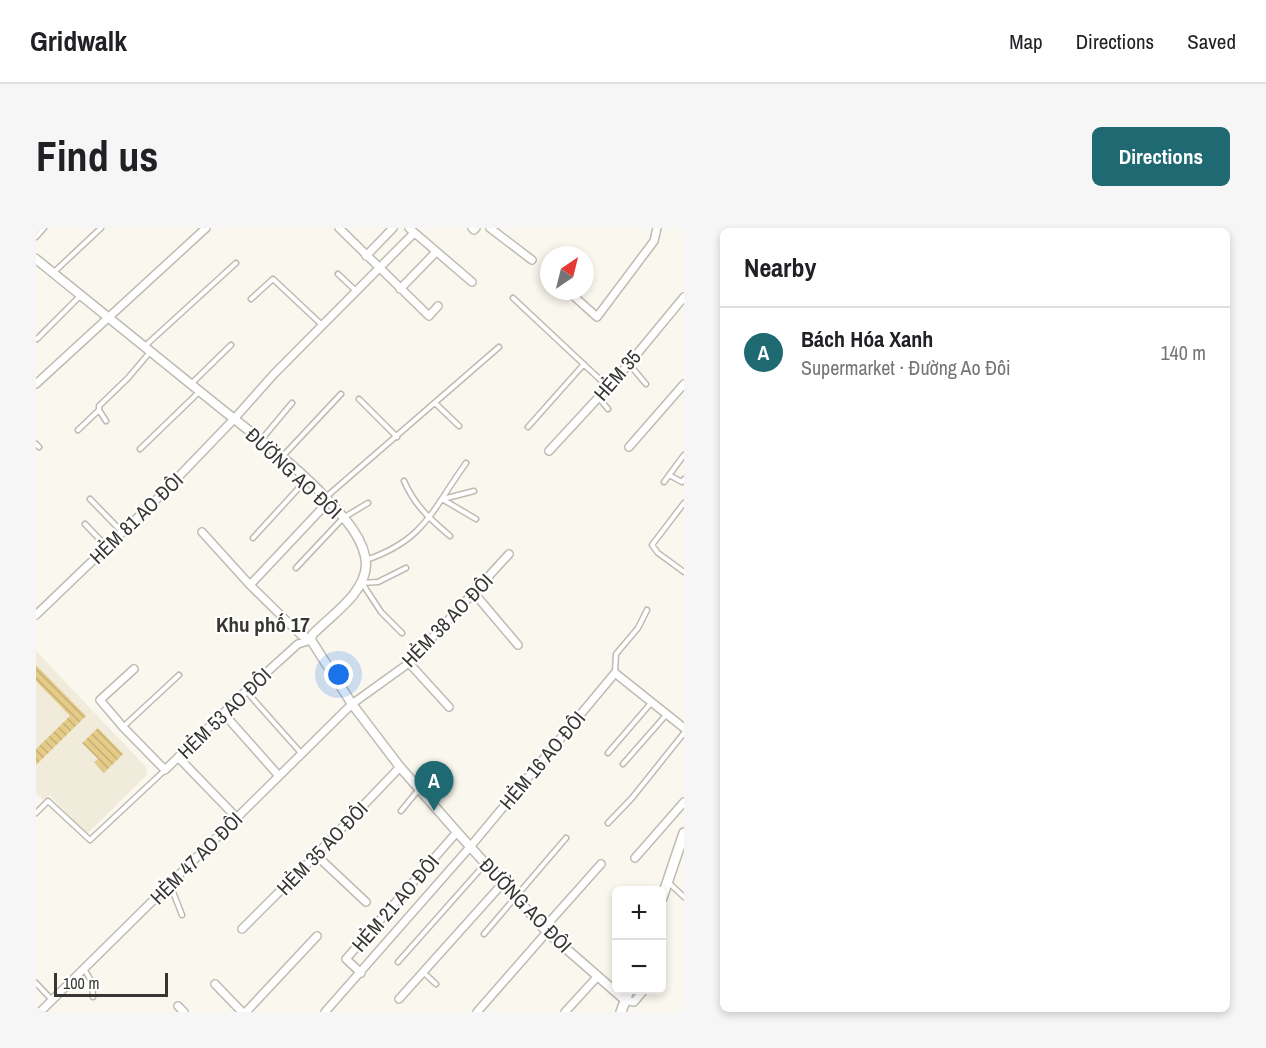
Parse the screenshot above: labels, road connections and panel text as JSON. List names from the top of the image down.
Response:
{
  "streets": {
    "street": [
      "HẺM 35",
      "ĐƯỜNG AO ĐÔI",
      "HẺM 81 AO ĐÔI",
      "HẺM 38 AO ĐÔI",
      "HẺM 53 AO ĐÔI",
      "HẺM 16 AO ĐÔI",
      "HẺM 35 AO ĐÔI",
      "HẺM 47 AO ĐÔI",
      "HẺM 21 AO ĐÔI"
    ]
  },
  "crossings": [
    ["ĐƯỜNG AO ĐÔI", "HẺM 81 AO ĐÔI"],
    ["ĐƯỜNG AO ĐÔI", "HẺM 38 AO ĐÔI"],
    ["ĐƯỜNG AO ĐÔI", "HẺM 53 AO ĐÔI"],
    ["ĐƯỜNG AO ĐÔI", "HẺM 16 AO ĐÔI"],
    ["ĐƯỜNG AO ĐÔI", "HẺM 35 AO ĐÔI"],
    ["ĐƯỜNG AO ĐÔI", "HẺM 47 AO ĐÔI"],
    ["ĐƯỜNG AO ĐÔI", "HẺM 21 AO ĐÔI"],
    ["HẺM 38 AO ĐÔI", "HẺM 47 AO ĐÔI"],
    ["HẺM 16 AO ĐÔI", "HẺM 21 AO ĐÔI"]
  ],
  "districts": ["Khu phố 17"],
  "scale_bar": "100 m",
  "north": "top right",
  "page": {
    "header": "Gridwalk",
    "nav": ["Map", "Directions", "Saved"],
    "buttons": "Directions",
    "title": "Find us",
    "heading": "Nearby",
    "list": [
      {
        "mark": "A",
        "name": "Bách Hóa Xanh",
        "note": "Supermarket · Đường Ao Đôi",
        "value": "140 m"
      }
    ],
    "pins": "A",
    "map_buttons": ["+", "−"],
    "scale": "100 m"
  }
}
